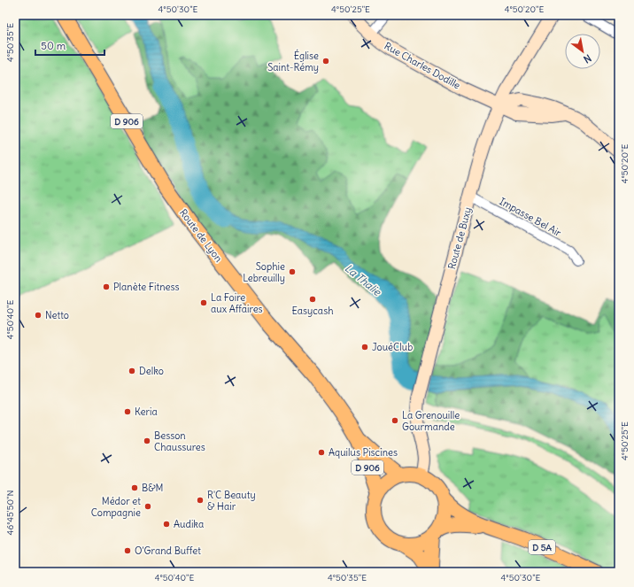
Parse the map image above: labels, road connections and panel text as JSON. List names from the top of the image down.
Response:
{
  "streets": {
    "main road": [
      "Rue Charles Dodille",
      "D 906",
      "Route de Lyon",
      "Route de Buxy",
      "D 5A"
    ],
    "street": ["Impasse Bel Air"]
  },
  "crossings": [
    ["Rue Charles Dodille", "Route de Buxy"],
    ["Impasse Bel Air", "Route de Buxy"],
    ["Route de Lyon", "Route de Buxy"],
    ["Route de Lyon", "D 5A"],
    ["Route de Buxy", "D 5A"]
  ],
  "water": ["La Thalie"],
  "places": [
    "Église Saint-Rémy",
    "Sophie Lebreuilly",
    "Planète Fitness",
    "Easycash",
    "La Foire aux Affaires",
    "Netto",
    "JouéClub",
    "Delko",
    "Keria",
    "La Grenouille Gourmande",
    "Besson Chaussures",
    "Aquilus Piscines",
    "B&M",
    "R'C Beauty & Hair",
    "Médor et Compagnie",
    "Audika",
    "O'Grand Buffet"
  ],
  "scale_bar": "50 m",
  "north": "bottom right",
  "coordinates": [
    "4°50'30\"E",
    "4°50'25\"E",
    "4°50'20\"E",
    "4°50'35\"E",
    "4°50'40\"E",
    "46°45'50\"N"
  ]
}
